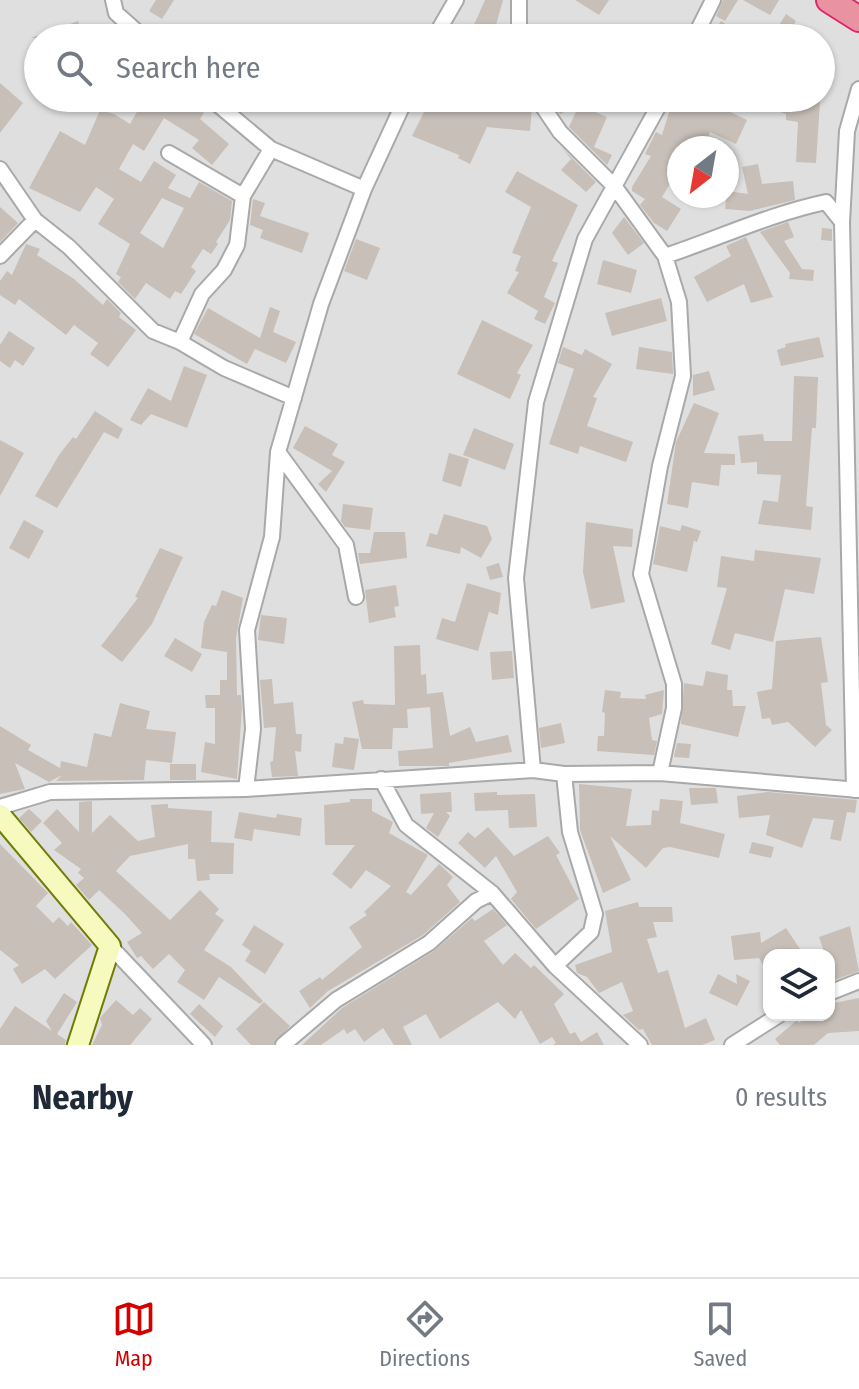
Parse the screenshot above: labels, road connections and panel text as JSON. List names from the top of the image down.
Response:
{
  "north": "bottom left",
  "page": {
    "search": "Search here",
    "heading": ["Nearby", "0 results"],
    "nav": ["Map", "Directions", "Saved"]
  }
}
